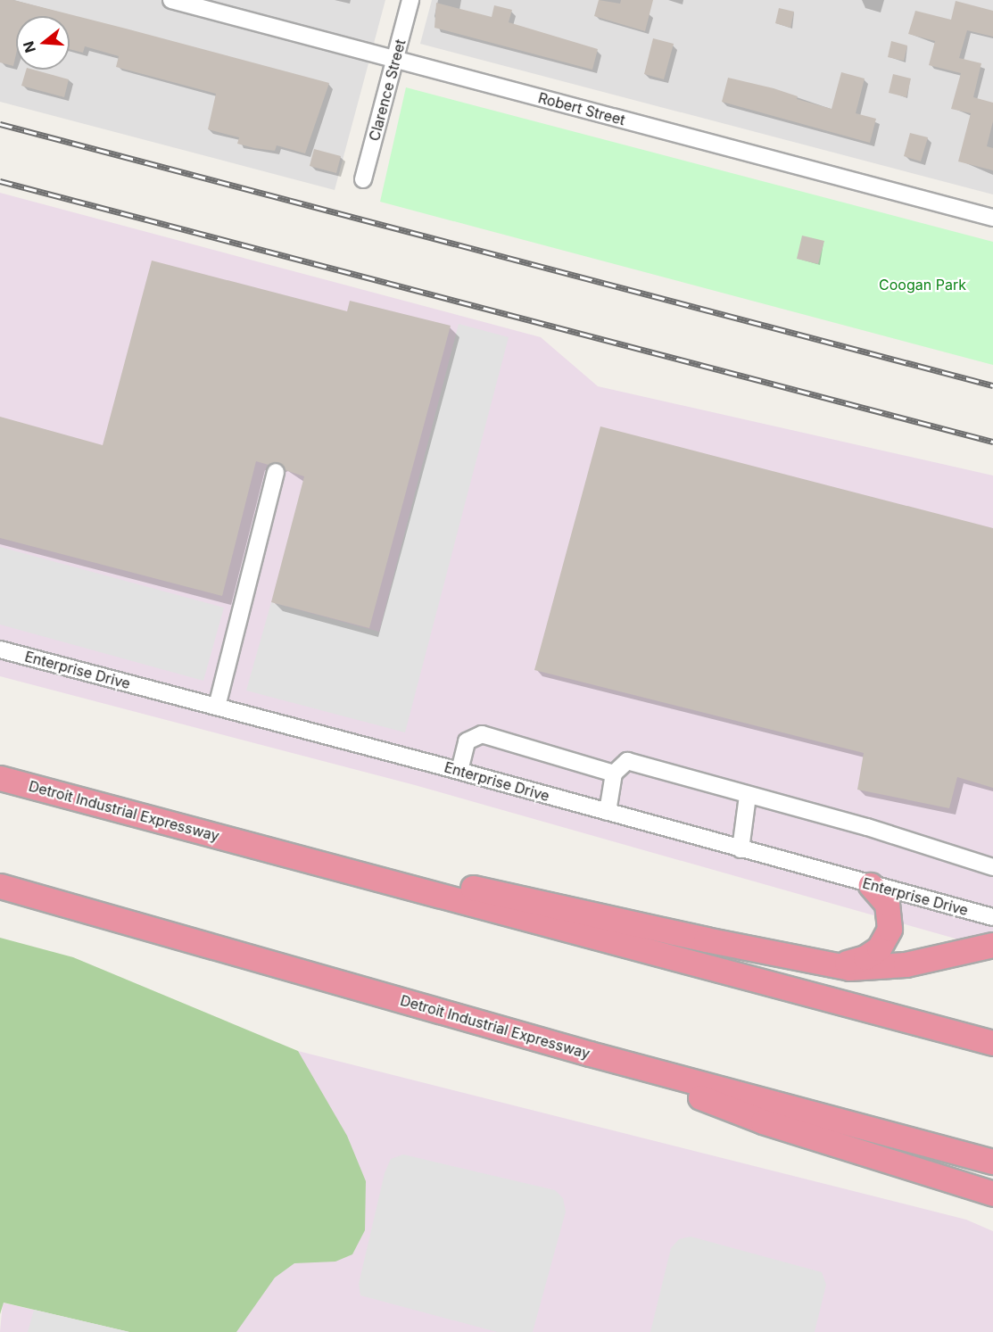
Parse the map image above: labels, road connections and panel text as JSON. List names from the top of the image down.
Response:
{
  "streets": {
    "highway": ["Detroit Industrial Expressway"],
    "street": ["Clarence Street", "Robert Street", "Enterprise Drive"]
  },
  "crossings": [
    ["Clarence Street", "Robert Street"]
  ],
  "parks": ["Coogan Park"],
  "north": "left"
}
